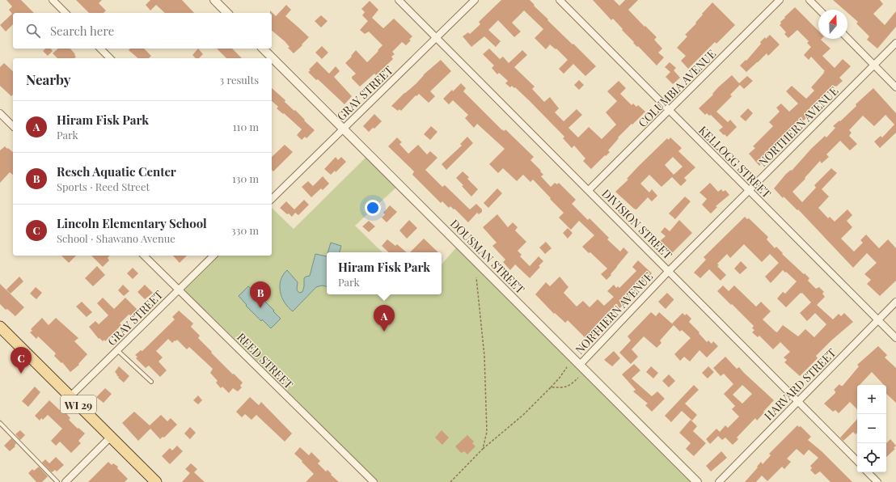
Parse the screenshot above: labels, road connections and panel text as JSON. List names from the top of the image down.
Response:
{
  "streets": {
    "main road": ["WI 29"],
    "street": [
      "COLUMBIA AVENUE",
      "GRAY STREET",
      "NORTHERN AVENUE",
      "KELLOGG STREET",
      "DIVISION STREET",
      "DOUSMAN STREET",
      "REED STREET",
      "HARVARD STREET"
    ]
  },
  "crossings": [
    ["COLUMBIA AVENUE", "KELLOGG STREET"],
    ["COLUMBIA AVENUE", "DIVISION STREET"],
    ["GRAY STREET", "DIVISION STREET"],
    ["GRAY STREET", "DOUSMAN STREET"],
    ["GRAY STREET", "REED STREET"],
    ["GRAY STREET", "WI 29"],
    ["NORTHERN AVENUE", "KELLOGG STREET"],
    ["NORTHERN AVENUE", "DIVISION STREET"],
    ["NORTHERN AVENUE", "DOUSMAN STREET"],
    ["KELLOGG STREET", "HARVARD STREET"],
    ["DIVISION STREET", "HARVARD STREET"]
  ],
  "north": "top",
  "page": {
    "search": "Search here",
    "heading": ["Nearby", "3 results"],
    "list": [
      {
        "mark": "A",
        "name": "Hiram Fisk Park",
        "note": "Park",
        "value": "110 m"
      },
      {
        "mark": "B",
        "name": "Resch Aquatic Center",
        "note": "Sports · Reed Street",
        "value": "130 m"
      },
      {
        "mark": "C",
        "name": "Lincoln Elementary School",
        "note": "School · Shawano Avenue",
        "value": "330 m"
      }
    ],
    "popup": ["Hiram Fisk Park", "Park"],
    "pins": ["B", "A", "C"],
    "map_buttons": ["+", "−"]
  }
}
